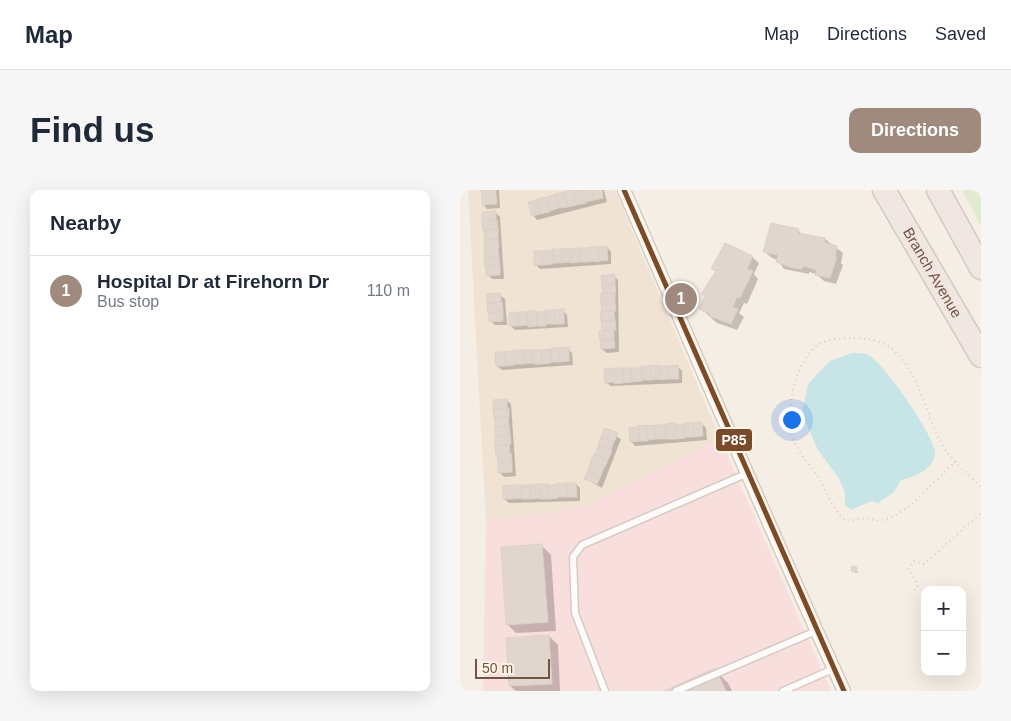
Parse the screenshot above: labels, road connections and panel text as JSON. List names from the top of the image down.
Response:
{
  "streets": {
    "highway": ["Branch Avenue"]
  },
  "lines": ["transit line P85"],
  "scale_bar": "50 m",
  "page": {
    "header": "Map",
    "nav": ["Map", "Directions", "Saved"],
    "buttons": "Directions",
    "title": "Find us",
    "heading": "Nearby",
    "list": [
      {
        "mark": "1",
        "name": "Hospital Dr at Firehorn Dr",
        "note": "Bus stop",
        "value": "110 m"
      }
    ],
    "pins": "1",
    "map_buttons": ["+", "−"],
    "scale": "50 m"
  }
}
